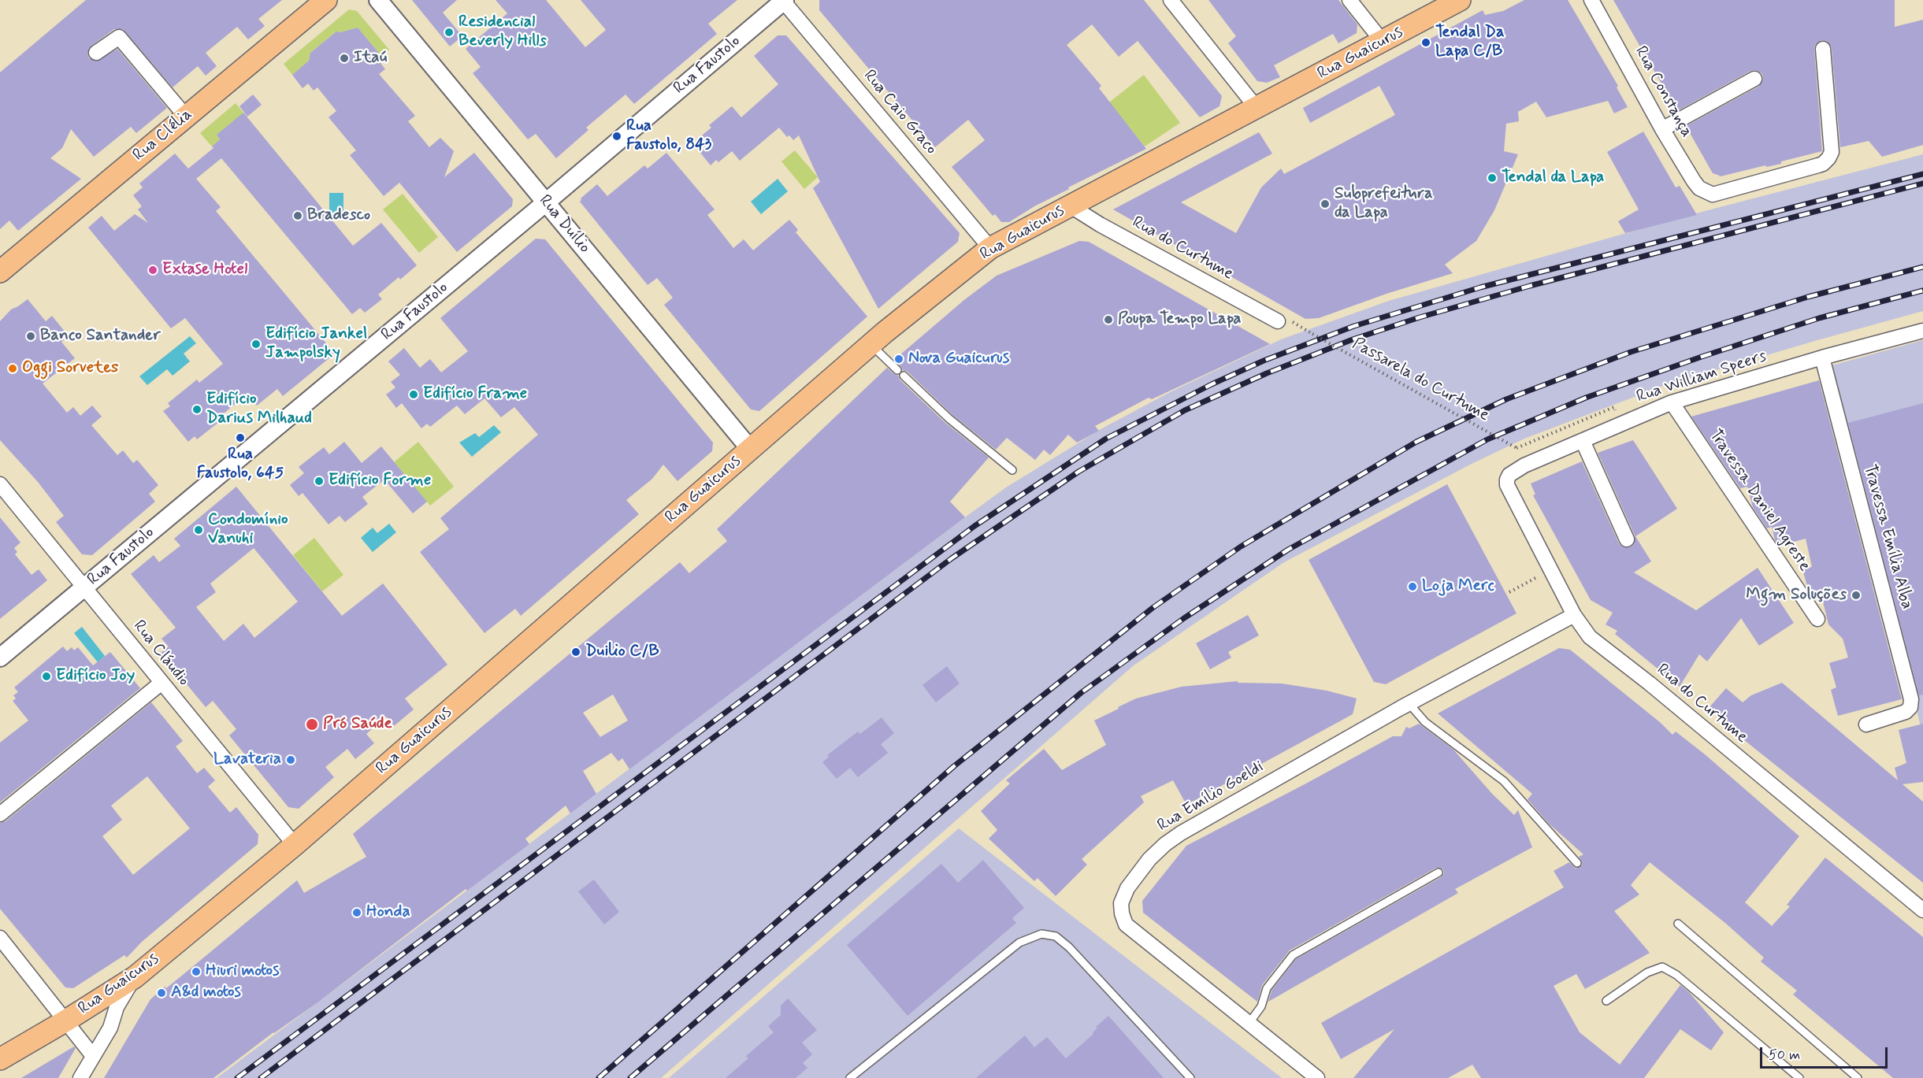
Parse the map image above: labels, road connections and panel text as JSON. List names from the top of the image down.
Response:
{
  "streets": {
    "main road": ["Rua Guaicurus", "Rua Clélia"],
    "street": [
      "Rua Faustolo",
      "Rua Constança",
      "Rua Caio Graco",
      "Rua Duílio",
      "Rua do Curtume",
      "Rua William Speers",
      "Travessa Daniel Agreste",
      "Travessa Emília Alba",
      "Rua Cláudio",
      "Rua Emílio Goeldi"
    ],
    "path": ["Passarela do Curtume"]
  },
  "crossings": [
    ["Rua Guaicurus", "Rua Caio Graco"],
    ["Rua Guaicurus", "Rua Duílio"],
    ["Rua Guaicurus", "Rua do Curtume"],
    ["Rua Guaicurus", "Rua Cláudio"],
    ["Rua Faustolo", "Rua Caio Graco"],
    ["Rua Faustolo", "Rua Duílio"],
    ["Rua Faustolo", "Rua Cláudio"],
    ["Rua do Curtume", "Rua William Speers"],
    ["Rua do Curtume", "Rua Emílio Goeldi"],
    ["Rua William Speers", "Travessa Daniel Agreste"],
    ["Rua William Speers", "Travessa Emília Alba"]
  ],
  "places": [
    "Residencial Beverly Hills",
    "Tendal Da Lapa C/B",
    "Itaú",
    "Rua Faustolo, 843",
    "Tendal da Lapa",
    "Subprefeitura da Lapa",
    "Bradesco",
    "Extase Hotel",
    "Poupa Tempo Lapa",
    "Banco Santander",
    "Edifício Jankel Jampolsky",
    "Nova Guaicurus",
    "Oggi Sorvetes",
    "Edifício Frame",
    "Edifício Darius Milhaud",
    "Rua Faustolo, 645",
    "Edifício Forme",
    "Condomínio Vanuhi",
    "Loja Merc",
    "Mgm Soluções",
    "Duilio C/B",
    "Edifício Joy",
    "Pró Saúde",
    "Lavateria",
    "Honda",
    "Hiuri motos",
    "A&d motos"
  ],
  "scale_bar": "50 m"
}
